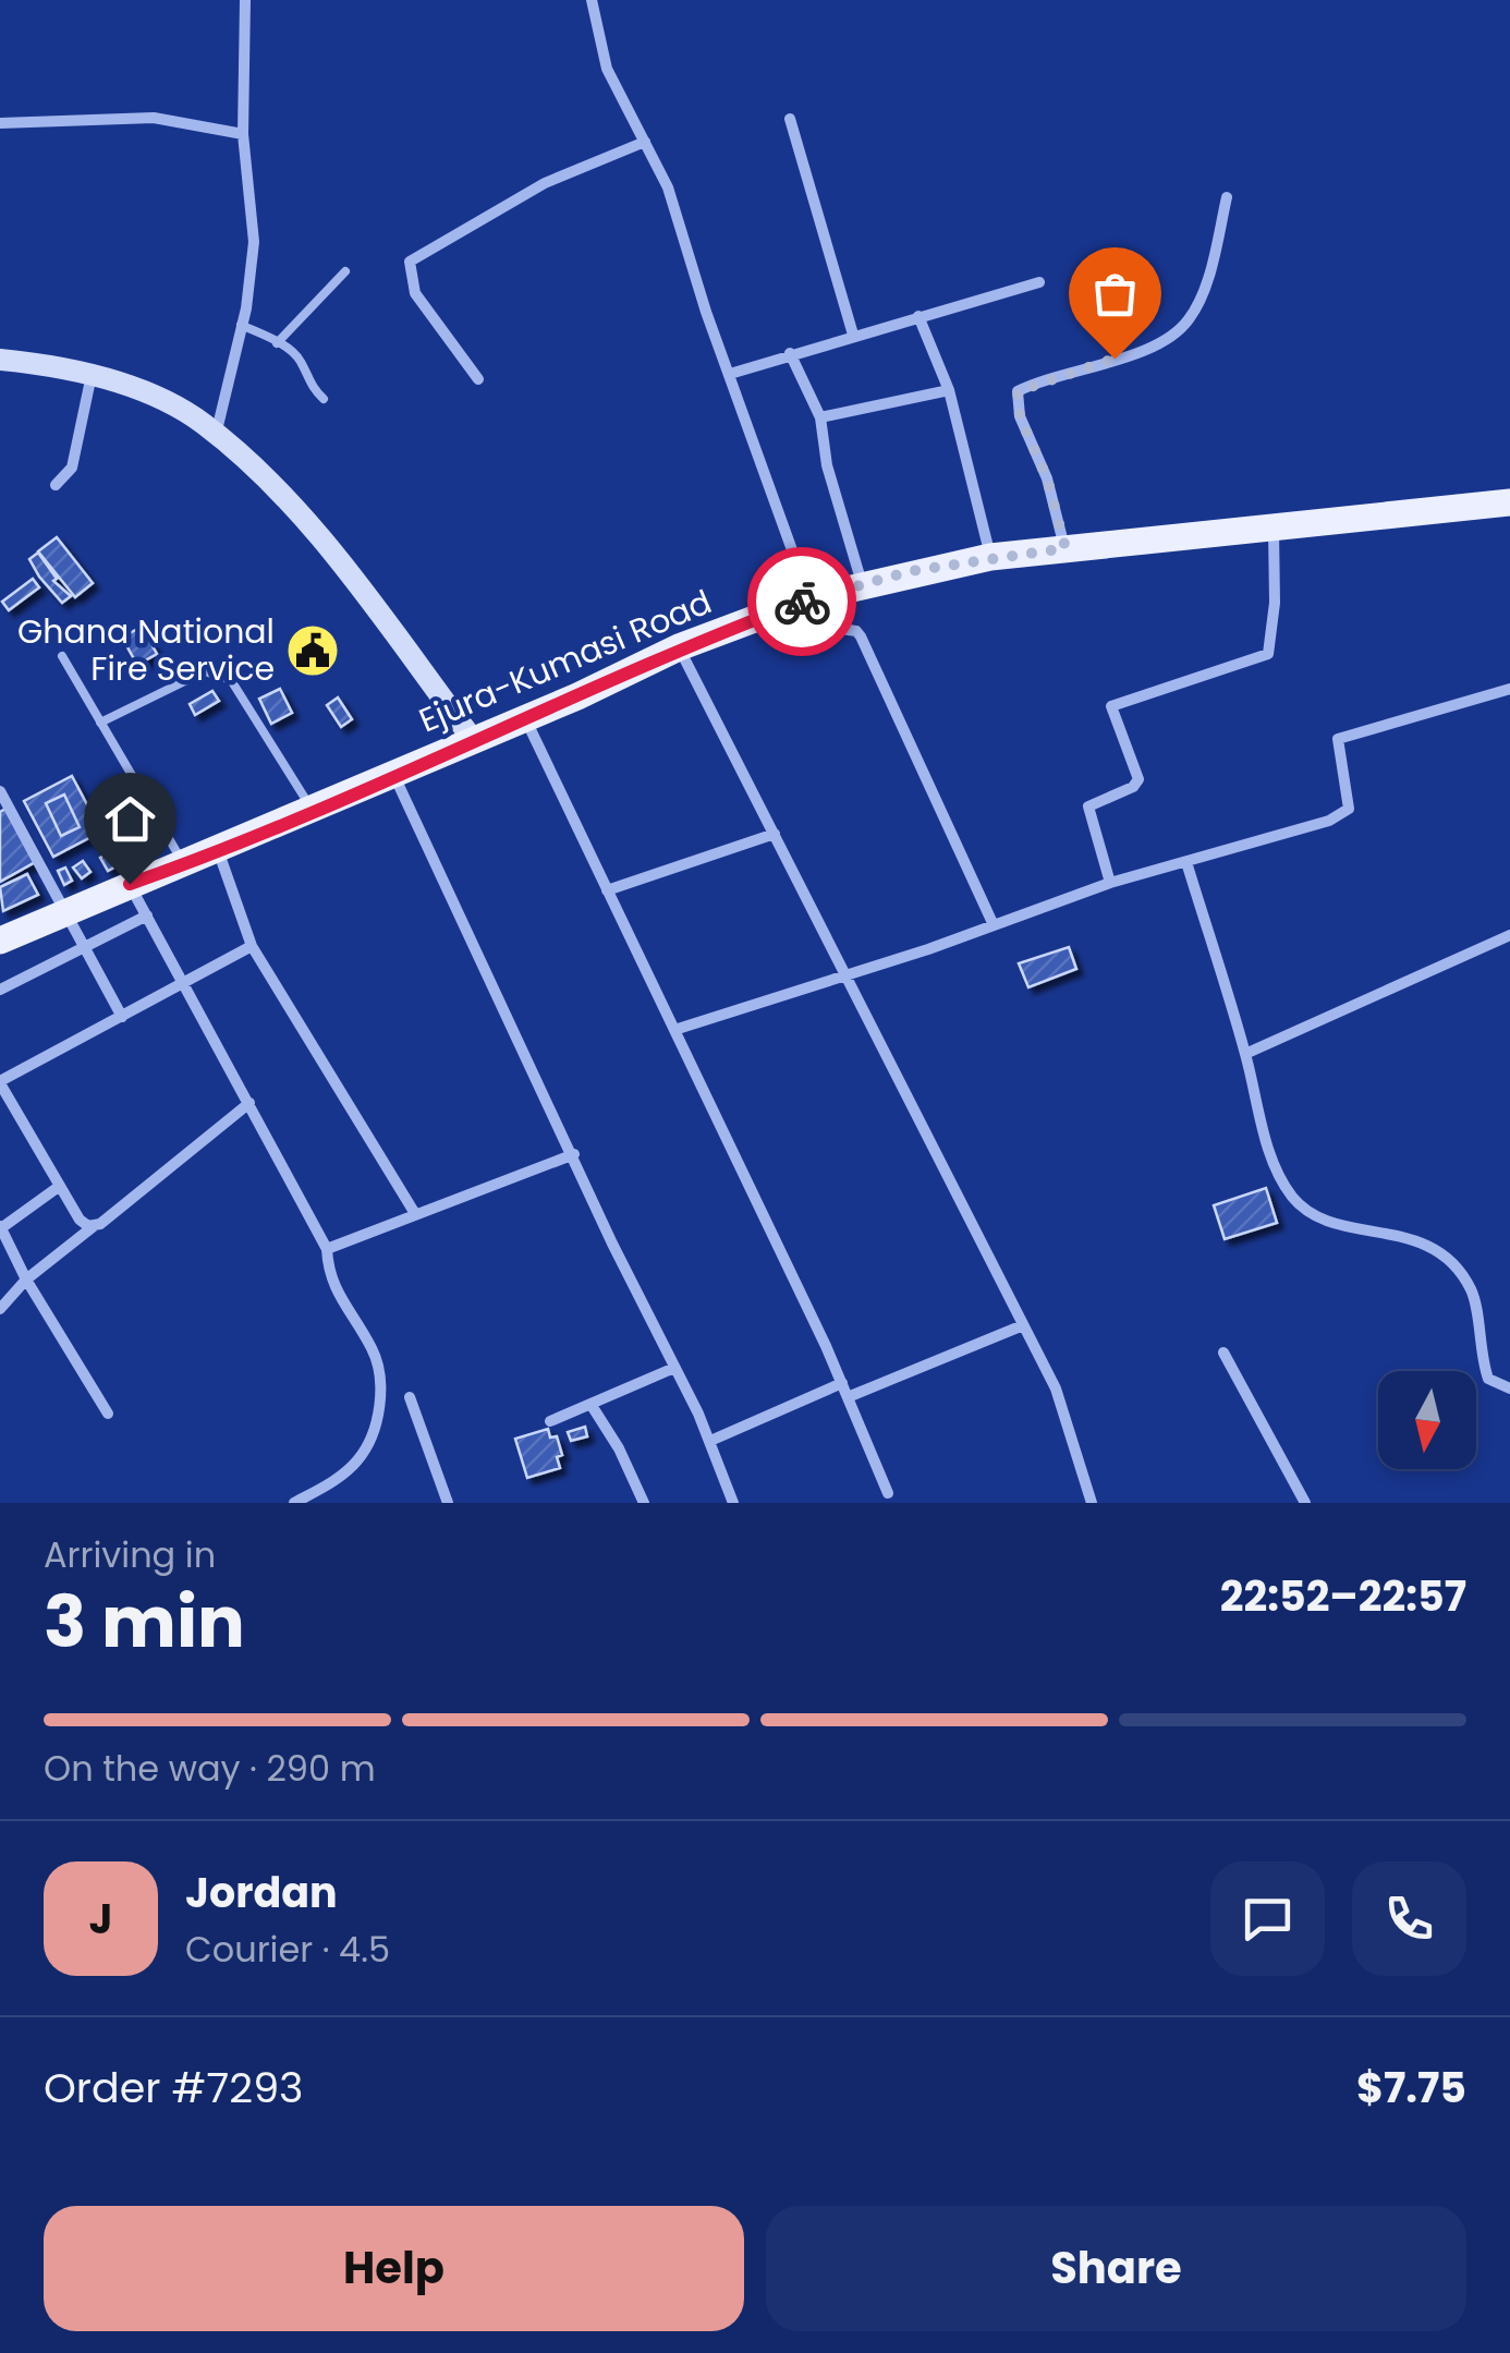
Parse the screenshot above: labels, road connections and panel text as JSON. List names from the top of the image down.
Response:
{
  "streets": {
    "main road": ["Ejura-Kumasi Road"]
  },
  "places": {
    "public building": ["Ghana National Fire Service"]
  },
  "north": "bottom",
  "page": {
    "heading": ["3 min", "Arriving in", "22:52–22:57"],
    "panel": [
      "Jordan",
      "Courier · 4.5",
      "Order #7293",
      "$7.75"
    ],
    "bar": "On the way · 290 m",
    "round": "J",
    "buttons": ["Help", "Share"]
  }
}
